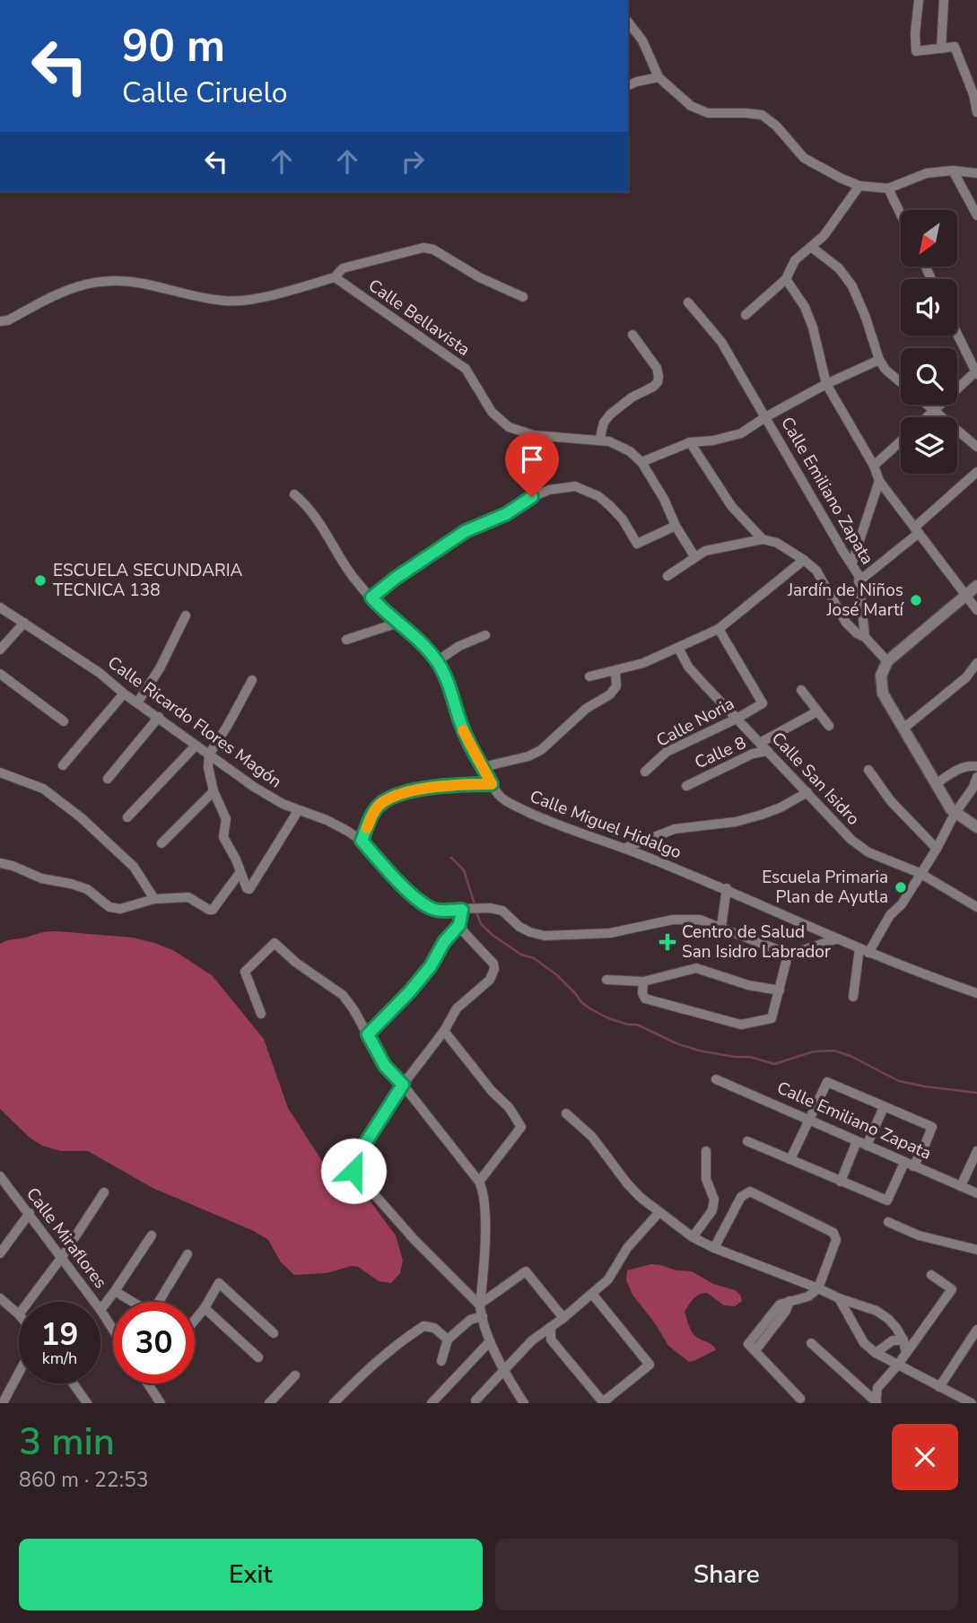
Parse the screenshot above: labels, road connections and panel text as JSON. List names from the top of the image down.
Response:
{
  "streets": {
    "street": [
      "Calle Bellavista",
      "Calle Emiliano Zapata",
      "Calle Ricardo Flores Magón",
      "Calle Noria",
      "Calle 8",
      "Calle San Isidro",
      "Calle Miguel Hidalgo",
      "Calle Miraflores"
    ]
  },
  "crossings": [
    ["Calle Noria", "Calle San Isidro"],
    ["Calle 8", "Calle San Isidro"]
  ],
  "places": {
    "other": ["ESCUELA SECUNDARIA TECNICA 138", "Jardín de Niños José Martí", "Escuela Primaria Plan de Ayutla"],
    "health": ["Centro de Salud San Isidro Labrador"]
  },
  "north": "bottom left",
  "page": {
    "turn": ["90 m", "Calle Ciruelo"],
    "speed": "19 km/h",
    "limit": "30",
    "heading": ["3 min", "860 m · 22:53"],
    "buttons": ["Exit", "Share"]
  }
}
